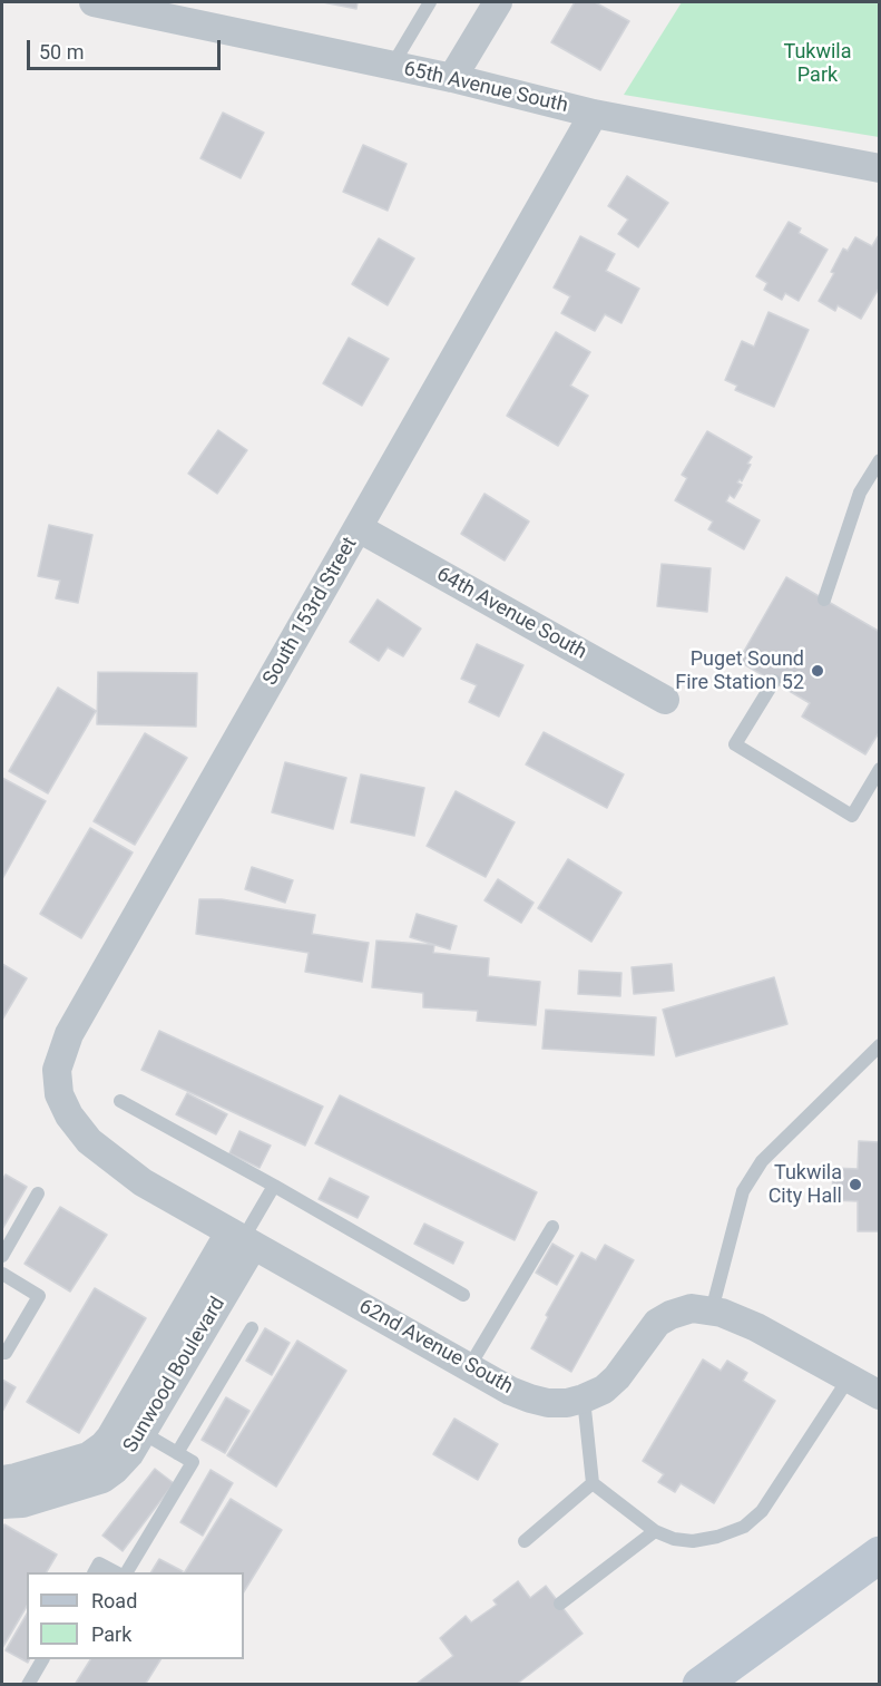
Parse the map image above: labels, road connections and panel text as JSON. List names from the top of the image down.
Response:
{
  "streets": {
    "street": [
      "65th Avenue South",
      "South 153rd Street",
      "64th Avenue South",
      "62nd Avenue South",
      "Sunwood Boulevard"
    ]
  },
  "crossings": [
    ["65th Avenue South", "South 153rd Street"],
    ["South 153rd Street", "64th Avenue South"],
    ["South 153rd Street", "62nd Avenue South"],
    ["62nd Avenue South", "Sunwood Boulevard"]
  ],
  "parks": ["Tukwila Park"],
  "places": ["Puget Sound Fire Station 52", "Tukwila City Hall"],
  "legend": ["Road", "Park"],
  "scale_bar": "50 m"
}
